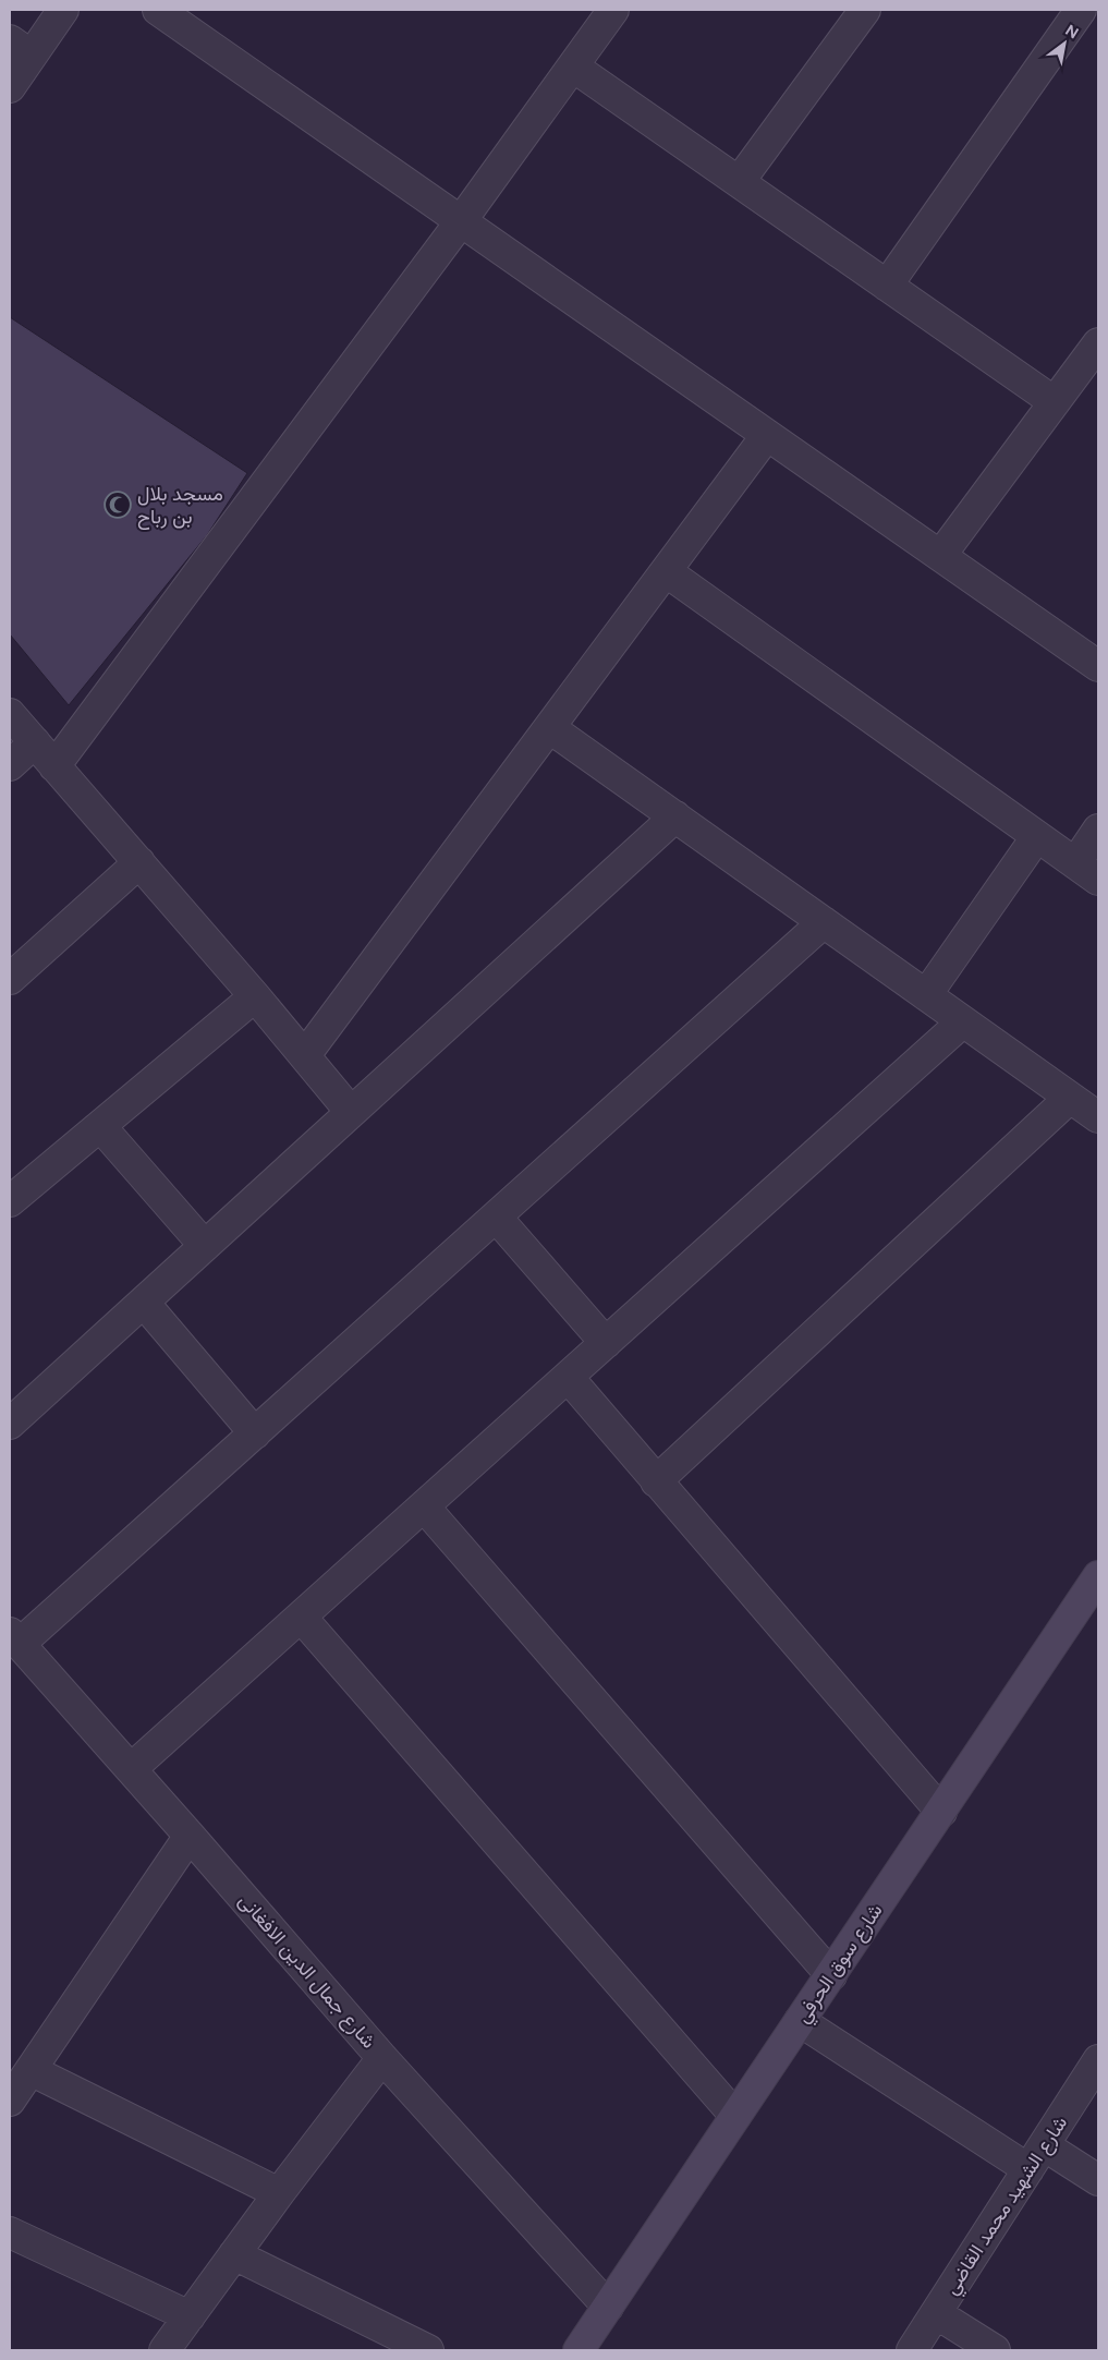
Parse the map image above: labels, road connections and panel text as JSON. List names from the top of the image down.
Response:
{
  "streets": {
    "street": ["شارع سوق الحرفي", "شارع جمال الدين الافغانى", "شارع الشهيد محمد القاضي"]
  },
  "crossings": [
    ["شارع سوق الحرفي", "شارع جمال الدين الافغانى"]
  ],
  "places": {
    "mosque": ["مسجد بلال بن رباح"]
  },
  "north": "top right"
}
